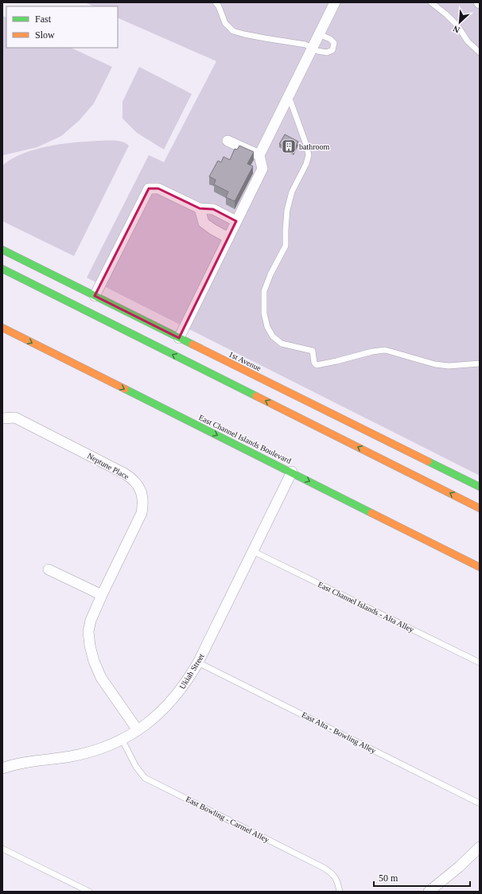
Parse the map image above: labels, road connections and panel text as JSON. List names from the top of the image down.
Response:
{
  "streets": {
    "main road": ["1st Avenue", "East Channel Islands Boulevard"],
    "street": ["Neptune Place", "Ukiah Street"],
    "lane": ["East Channel Islands - Alta Alley", "East Alta - Bowling Alley", "East Bowling - Carmel Alley"]
  },
  "crossings": [
    ["East Channel Islands Boulevard", "Ukiah Street"],
    ["Neptune Place", "Ukiah Street"],
    ["East Channel Islands - Alta Alley", "Ukiah Street"],
    ["Ukiah Street", "East Alta - Bowling Alley"],
    ["Ukiah Street", "East Bowling - Carmel Alley"]
  ],
  "places": {
    "building": ["bathroom"]
  },
  "legend": ["Fast", "Slow"],
  "scale_bar": "50 m",
  "north": "bottom left"
}
